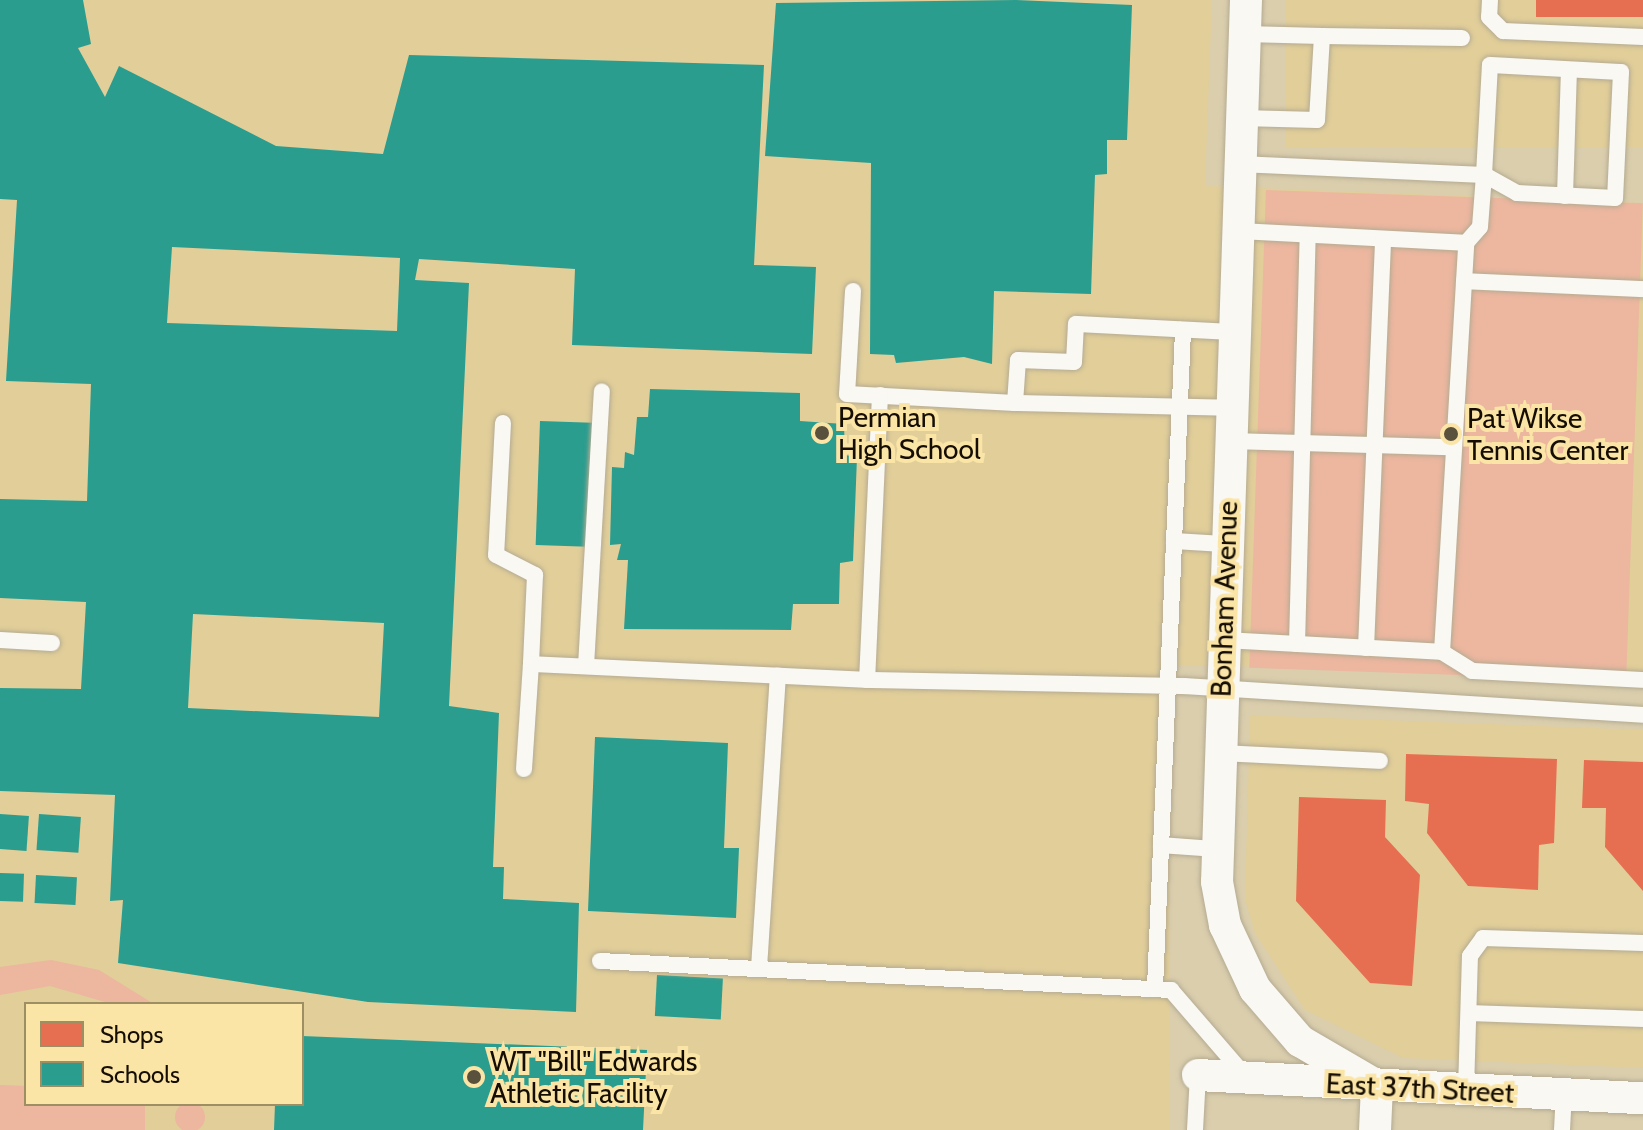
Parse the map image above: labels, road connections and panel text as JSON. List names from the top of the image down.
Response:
{
  "streets": {
    "street": ["Bonham Avenue", "East 37th Street"]
  },
  "crossings": [
    ["Bonham Avenue", "East 37th Street"]
  ],
  "places": ["Permian High School", "Pat Wikse Tennis Center", "WT \"Bill\" Edwards Athletic Facility"],
  "legend": ["Shops", "Schools"]
}
